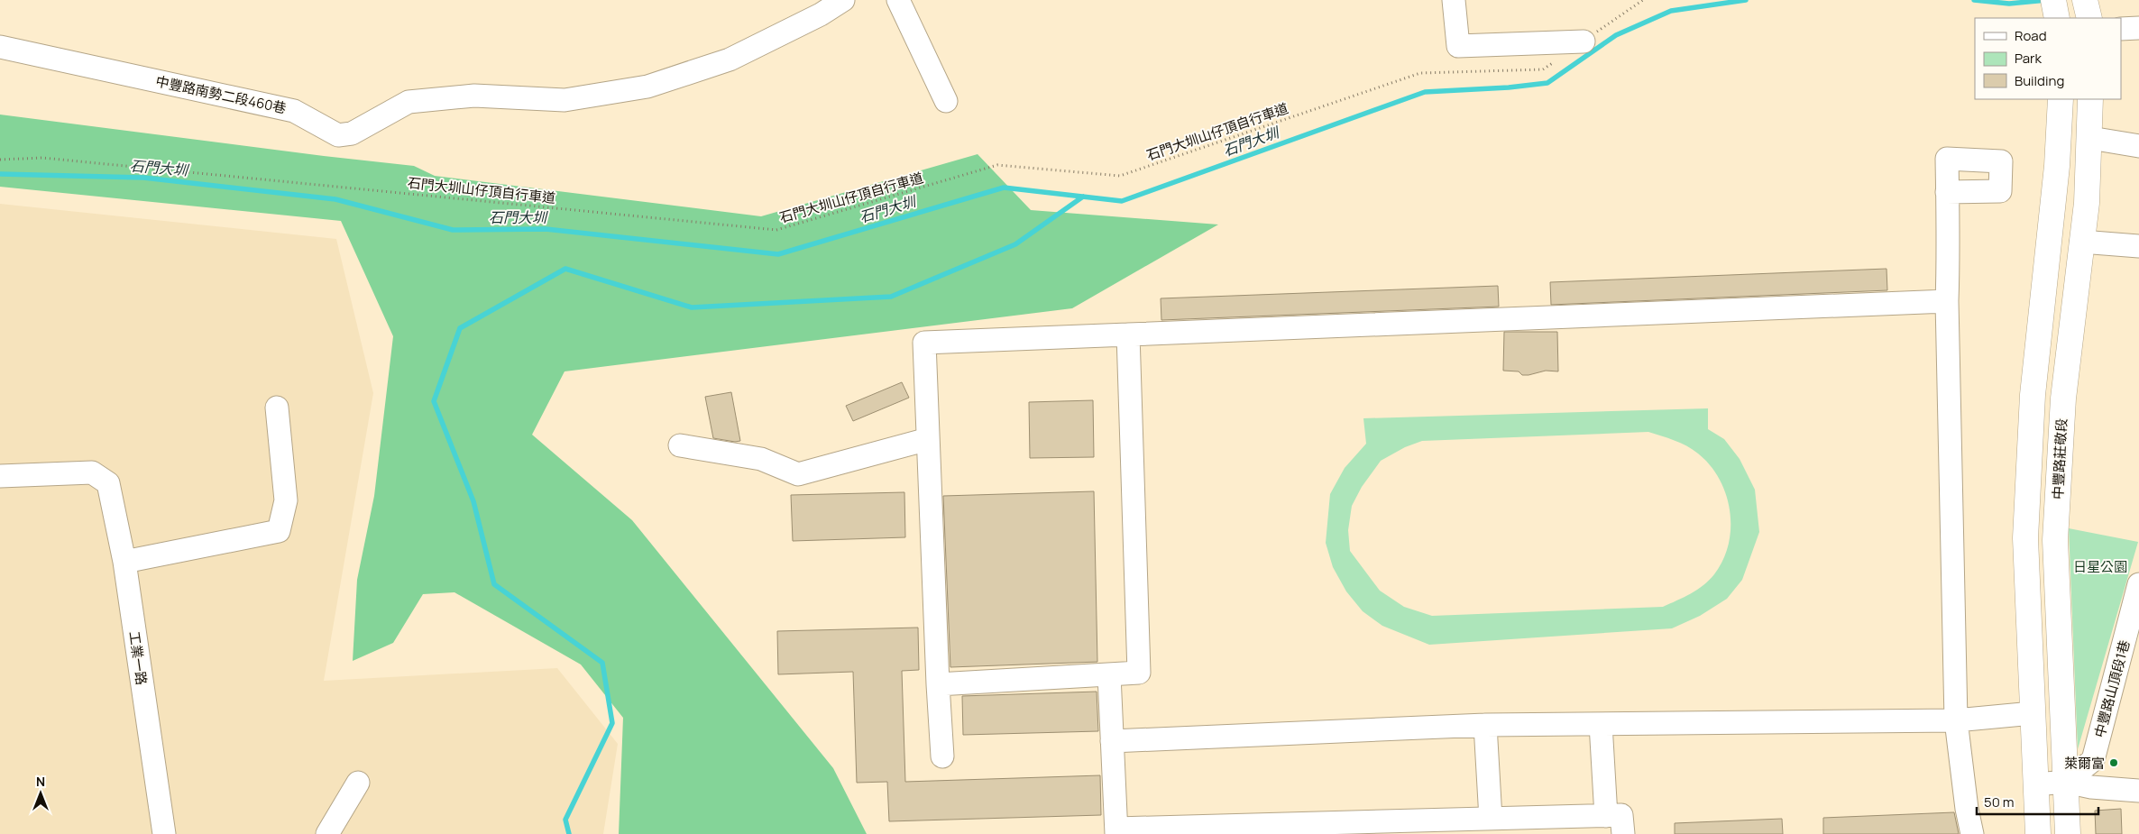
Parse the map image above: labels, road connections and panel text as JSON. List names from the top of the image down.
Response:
{
  "streets": {
    "main road": ["中豐路莊敬段"],
    "street": ["中豐路南勢二段460巷", "工業一路", "中豐路山頂段1巷"],
    "path": ["石門大圳山仔頂自行車道"]
  },
  "crossings": [
    ["中豐路莊敬段", "中豐路山頂段1巷"]
  ],
  "water": ["石門大圳"],
  "parks": ["日星公園"],
  "places": ["萊爾富"],
  "legend": ["Road", "Park", "Building"],
  "scale_bar": "50 m",
  "north": "top"
}
